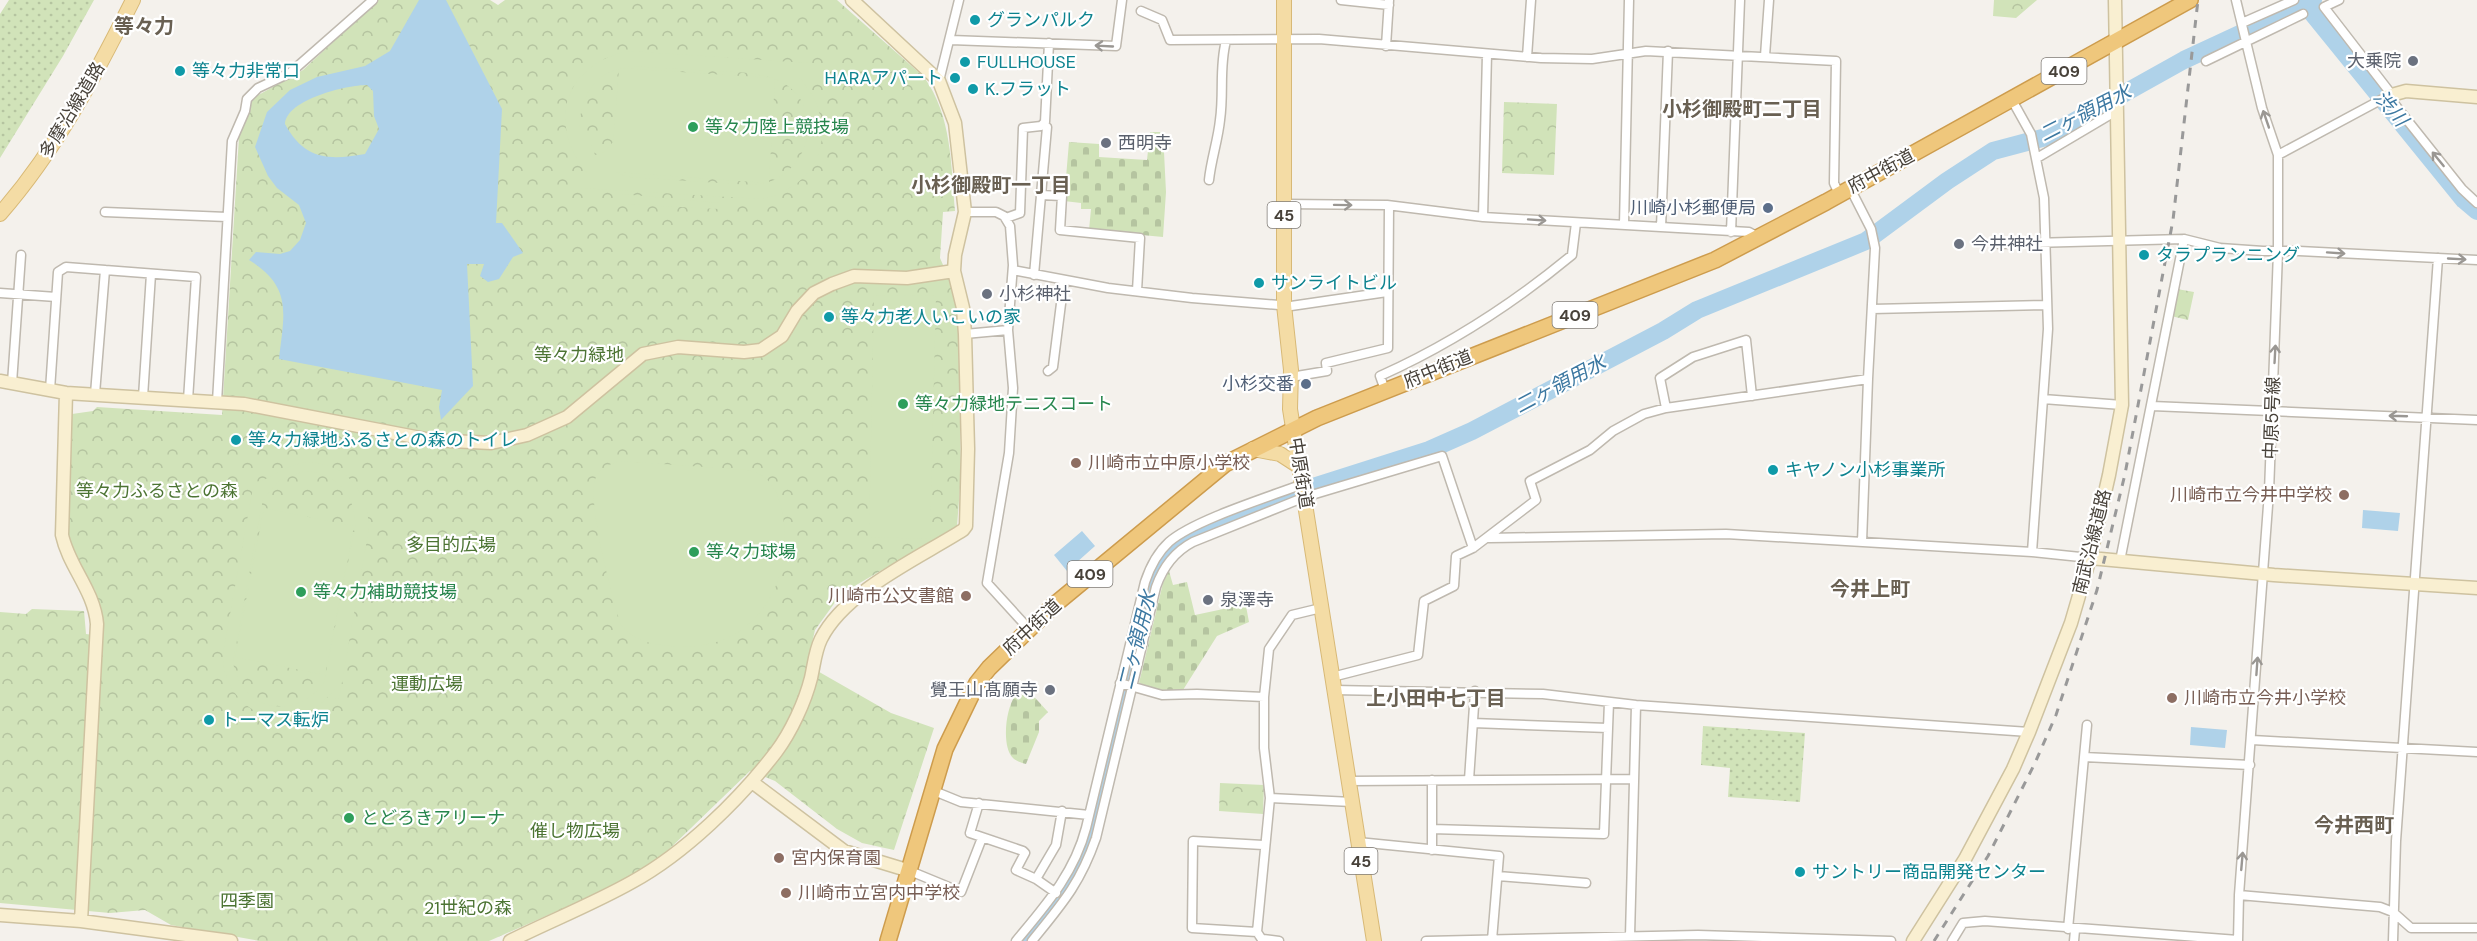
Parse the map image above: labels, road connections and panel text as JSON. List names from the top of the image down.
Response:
{
  "streets": {
    "highway": ["409", "府中街道"],
    "main road": ["多摩沿線道路", "45", "中原街道"],
    "street": ["中原5号線", "南武沿線道路"]
  },
  "crossings": [
    ["府中街道", "中原街道"],
    ["府中街道", "南武沿線道路"]
  ],
  "one_way": ["中原5号線"],
  "districts": [
    "等々力",
    "小杉御殿町二丁目",
    "小杉御殿町一丁目",
    "今井上町",
    "上小田中七丁目",
    "今井西町"
  ],
  "water": ["渋川", "二ヶ領用水"],
  "parks": [
    "等々力緑地",
    "等々力ふるさとの森",
    "多目的広場",
    "運動広場",
    "催し物広場",
    "四季園",
    "21世紀の森"
  ],
  "places": [
    "グランパルク",
    "大乗院",
    "FULLHOUSE",
    "等々力非常口",
    "HARAアパート",
    "K.フラット",
    "等々力陸上競技場",
    "西明寺",
    "川崎小杉郵便局",
    "今井神社",
    "タラプランニング",
    "サンライトビル",
    "小杉神社",
    "等々力老人いこいの家",
    "小杉交番",
    "等々力緑地テニスコート",
    "等々力緑地ふるさとの森のトイレ",
    "川崎市立中原小学校",
    "キヤノン小杉事業所",
    "川崎市立今井中学校",
    "等々力球場",
    "等々力補助競技場",
    "川崎市公文書館",
    "泉澤寺",
    "覺王山髙願寺",
    "川崎市立今井小学校",
    "トーマス転炉",
    "とどろきアリーナ",
    "宮内保育園",
    "サントリー商品開発センター",
    "川崎市立宮内中学校"
  ]
}
